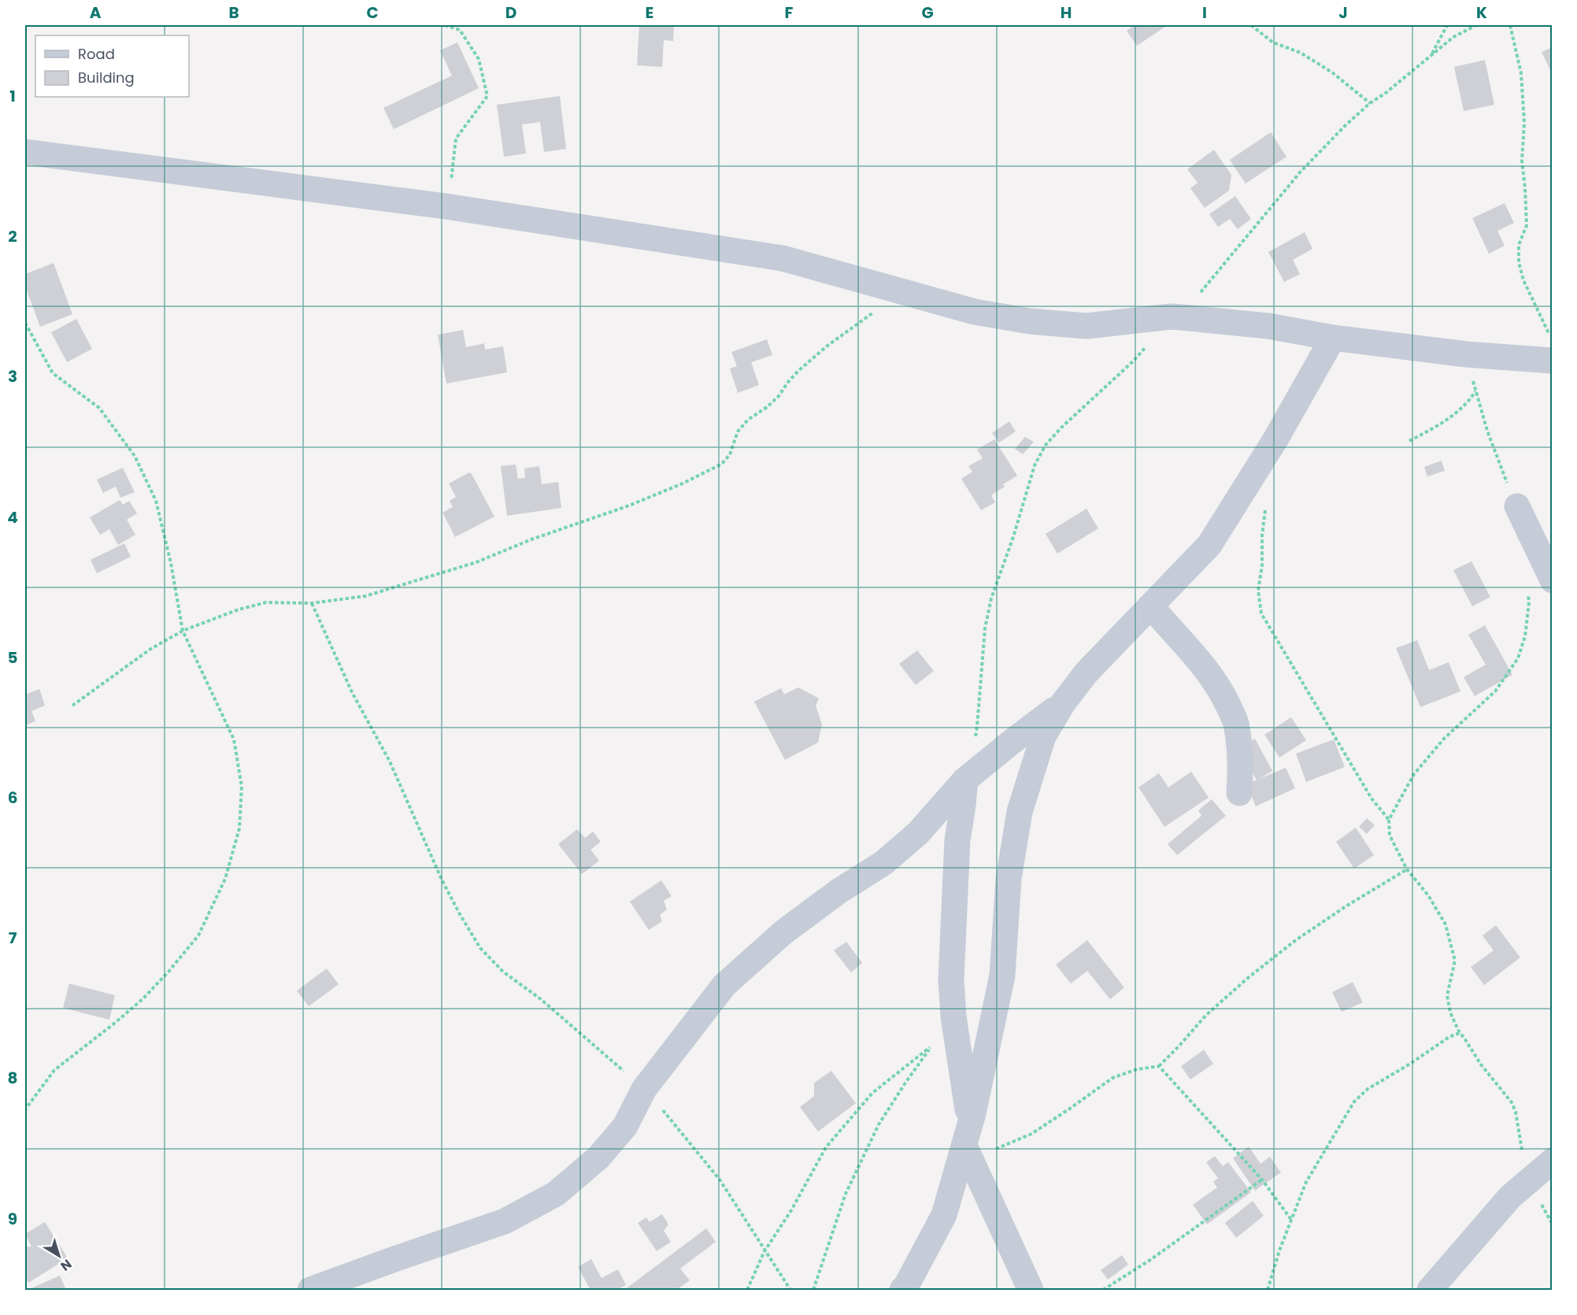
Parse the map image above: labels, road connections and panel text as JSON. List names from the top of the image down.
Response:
{
  "legend": ["Road", "Building"],
  "north": "bottom right",
  "grid": {
    "columns": [
      "A",
      "B",
      "C",
      "D",
      "E",
      "F",
      "G",
      "H",
      "I",
      "J",
      "K"
    ],
    "rows": [
      "1",
      "2",
      "3",
      "4",
      "5",
      "6",
      "7",
      "8",
      "9"
    ]
  }
}
